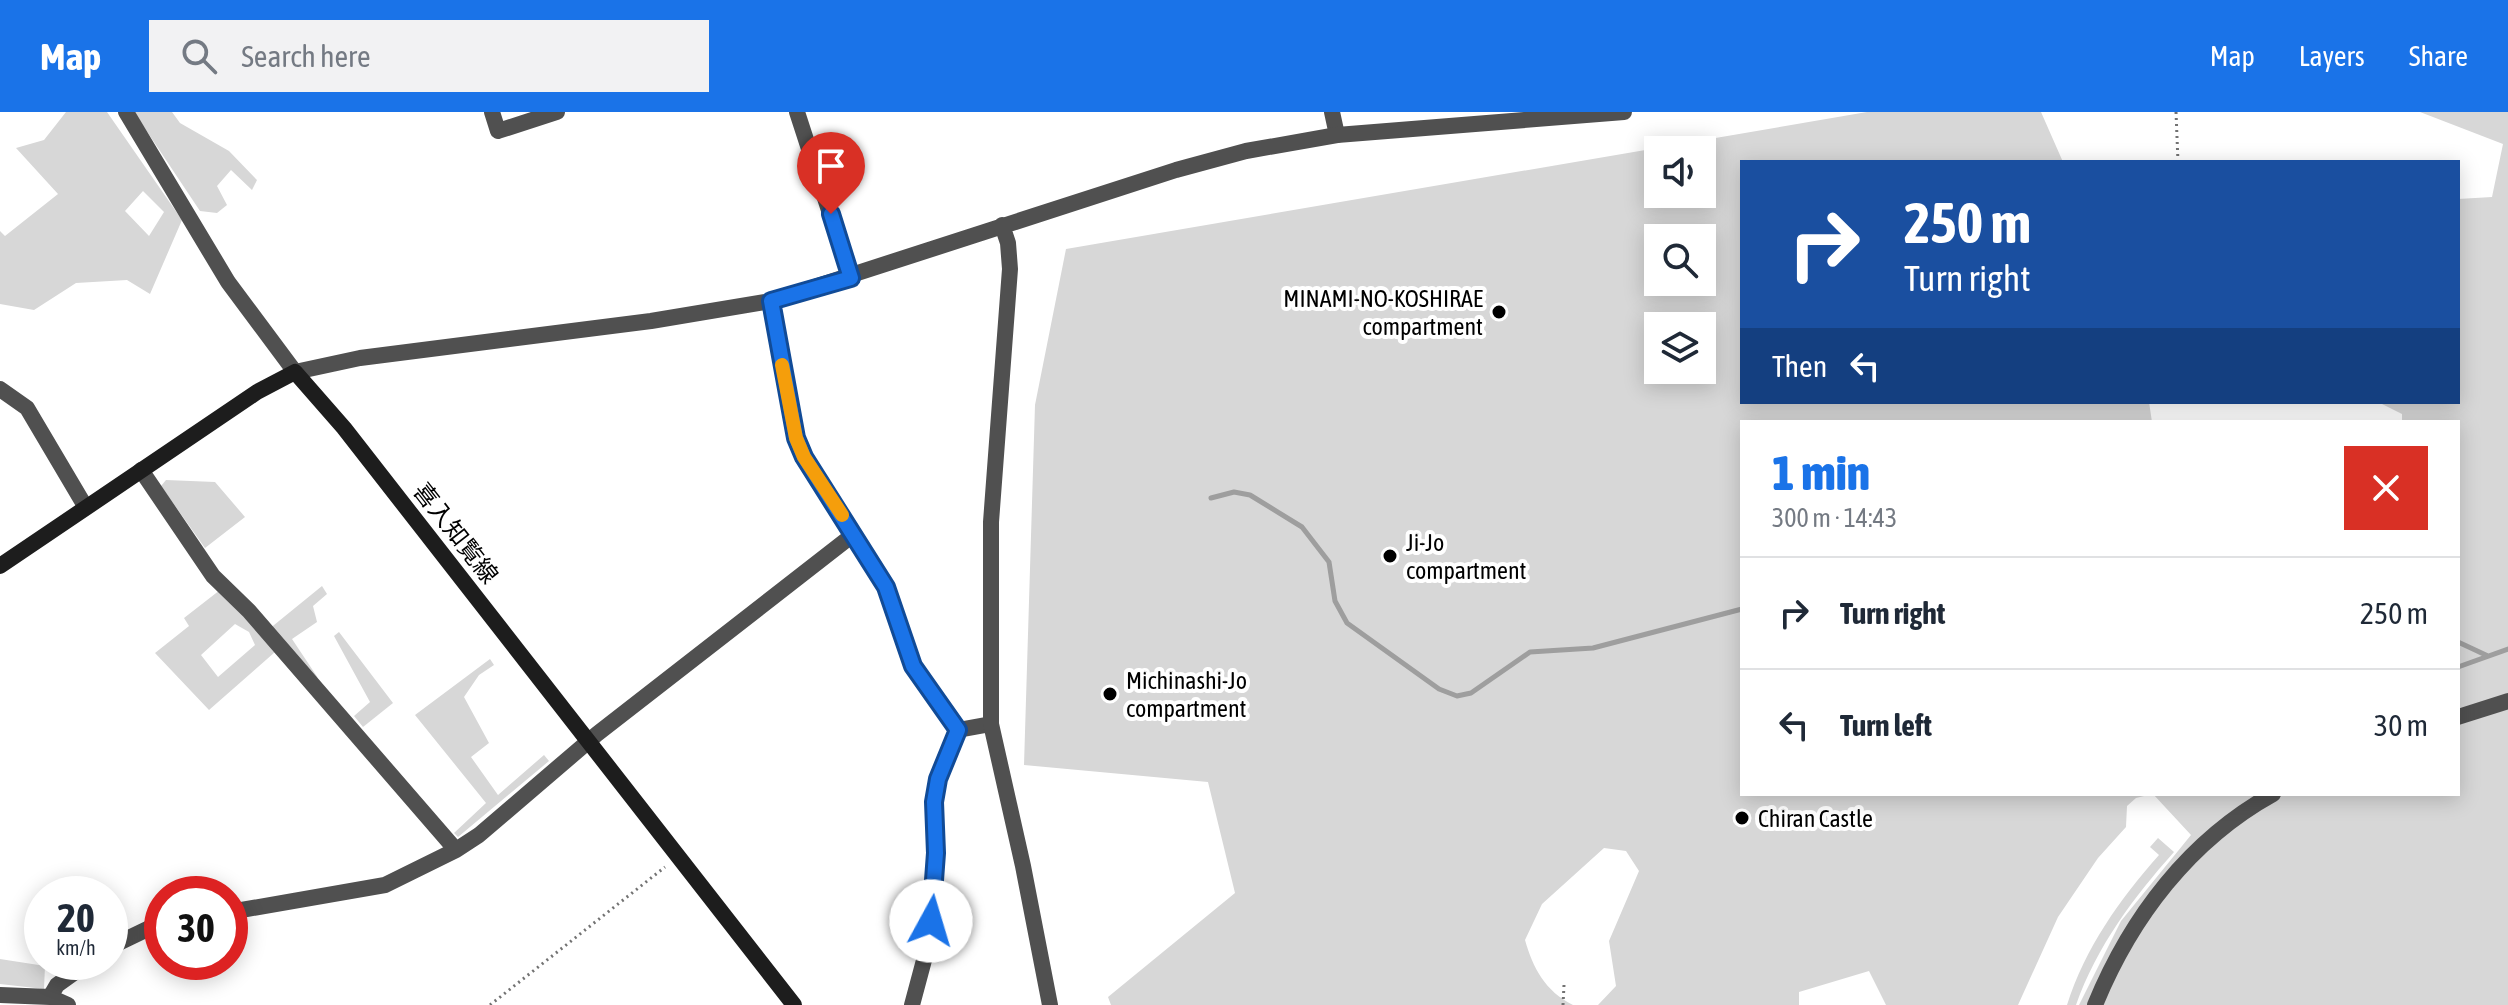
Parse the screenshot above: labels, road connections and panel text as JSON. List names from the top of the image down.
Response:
{
  "streets": {
    "main road": ["喜入知覧線"]
  },
  "places": [
    "MINAMI-NO-KOSHIRAE compartment",
    "Ji-Jo compartment",
    "Michinashi-Jo compartment",
    "Chiran Castle"
  ],
  "page": {
    "header": "Map",
    "search": "Search here",
    "nav": ["Map", "Layers", "Share"],
    "turn": ["250 m", "Turn right"],
    "then": "Then",
    "heading": ["1 min", "300 m · 14:43"],
    "list": [
      {
        "name": "Turn right",
        "value": "250 m"
      },
      {
        "name": "Turn left",
        "value": "30 m"
      }
    ],
    "speed": "20 km/h",
    "limit": "30"
  }
}
